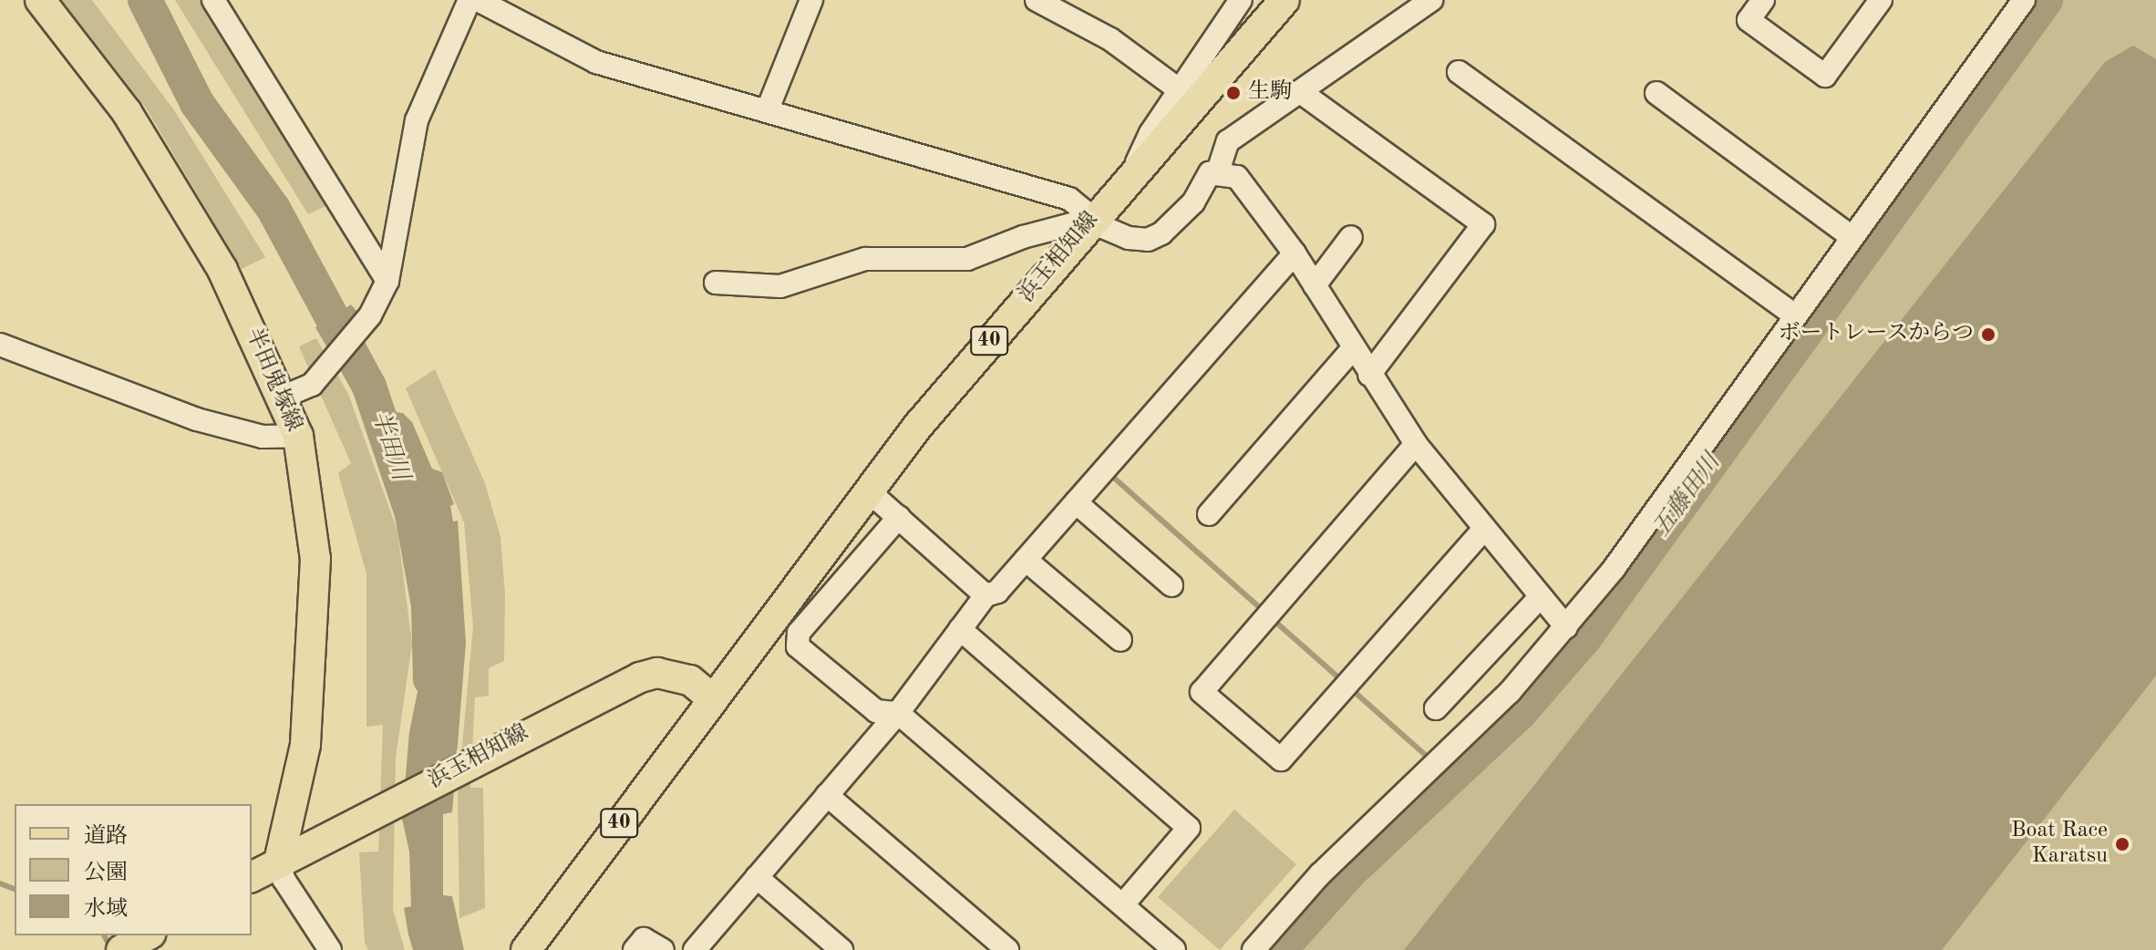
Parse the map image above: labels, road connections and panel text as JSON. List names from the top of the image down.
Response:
{
  "streets": {
    "main road": ["浜玉相知線", "40", "半田鬼塚線"]
  },
  "crossings": [
    ["浜玉相知線", "半田鬼塚線"]
  ],
  "water": ["半田川", "五藤田川"],
  "places": ["生駒", "ボートレースからつ", "Boat Race Karatsu"],
  "legend": ["道路", "公園", "水域"]
}
